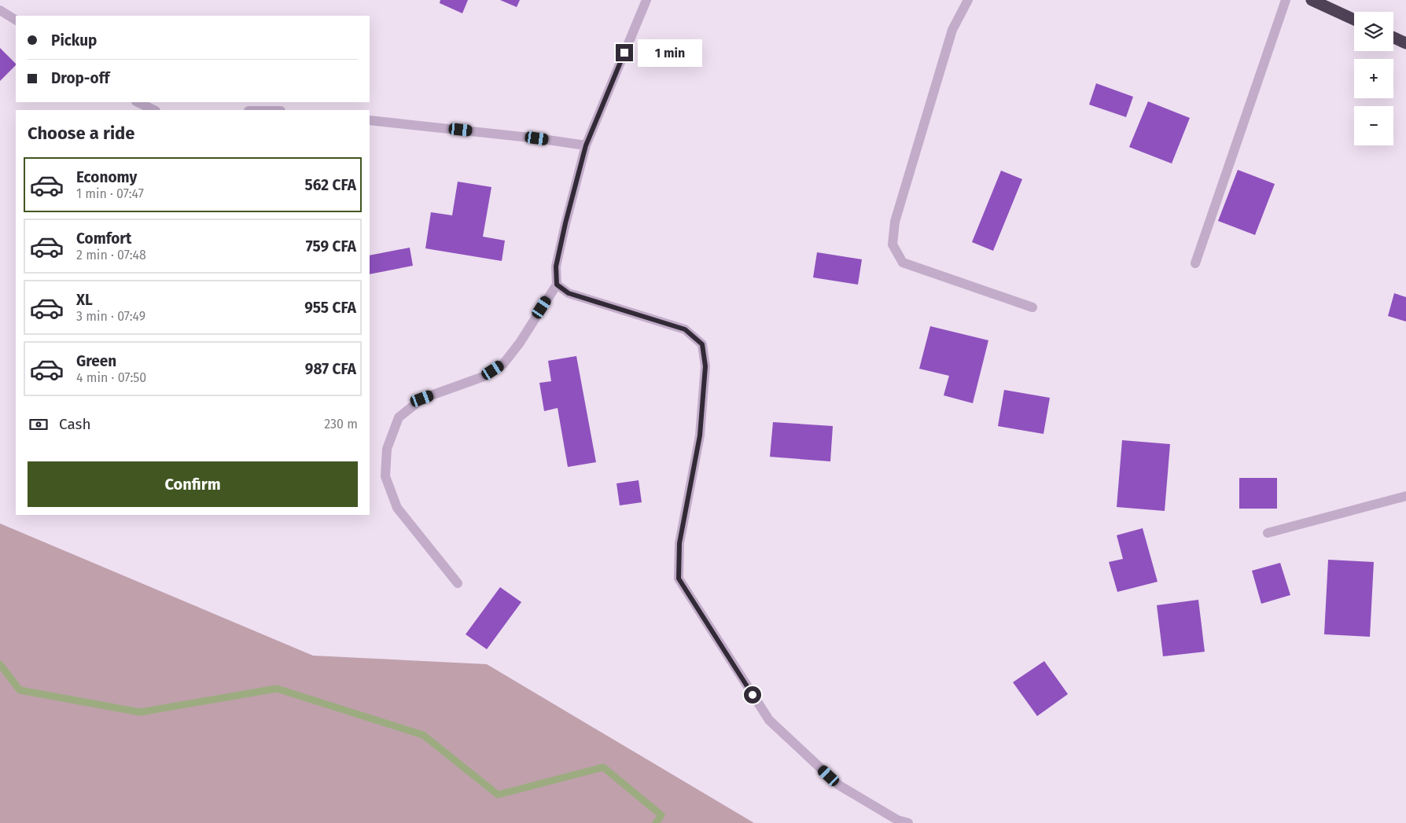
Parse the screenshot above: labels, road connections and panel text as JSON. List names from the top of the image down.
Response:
{
  "page": {
    "map_buttons": ["+", "−"],
    "banner": ["Pickup", "Drop-off"],
    "bubble": "1 min",
    "heading": "Choose a ride",
    "list": [
      {
        "name": "Economy",
        "note": "1 min · 07:47",
        "value": "562 CFA"
      },
      {
        "name": "Comfort",
        "note": "2 min · 07:48",
        "value": "759 CFA"
      },
      {
        "name": "XL",
        "note": "3 min · 07:49",
        "value": "955 CFA"
      },
      {
        "name": "Green",
        "note": "4 min · 07:50",
        "value": "987 CFA"
      }
    ],
    "pay": ["Cash", "230 m"],
    "buttons": "Confirm"
  }
}
